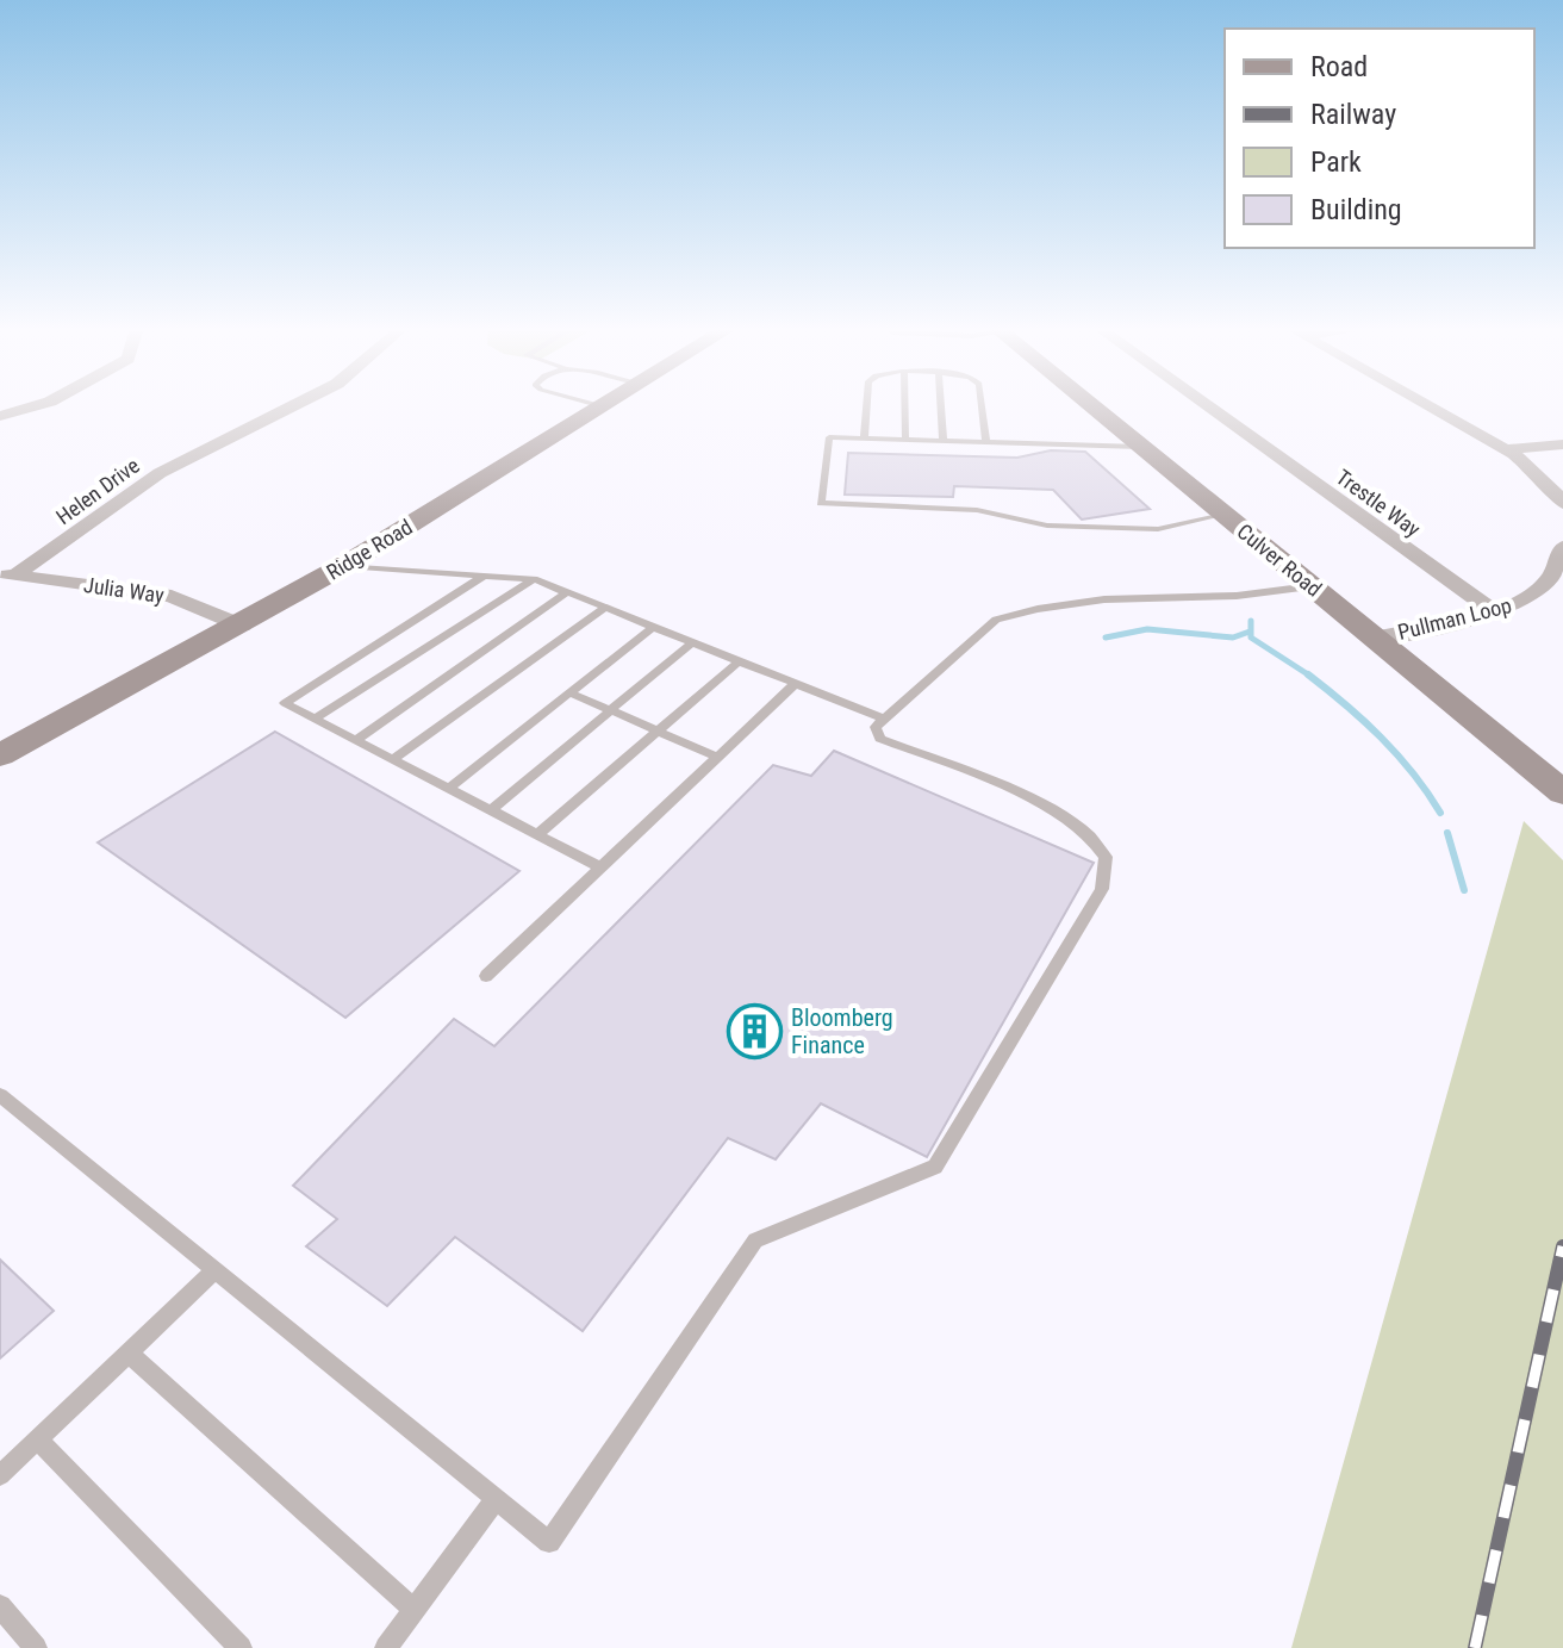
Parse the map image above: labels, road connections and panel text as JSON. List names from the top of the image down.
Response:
{
  "streets": {
    "street": [
      "Helen Drive",
      "Trestle Way",
      "Ridge Road",
      "Culver Road",
      "Julia Way",
      "Pullman Loop"
    ]
  },
  "crossings": [
    ["Helen Drive", "Julia Way"],
    ["Trestle Way", "Pullman Loop"],
    ["Ridge Road", "Julia Way"],
    ["Culver Road", "Pullman Loop"]
  ],
  "places": {
    "building": ["Bloomberg Finance"]
  },
  "legend": [
    "Road",
    "Railway",
    "Park",
    "Building"
  ]
}
